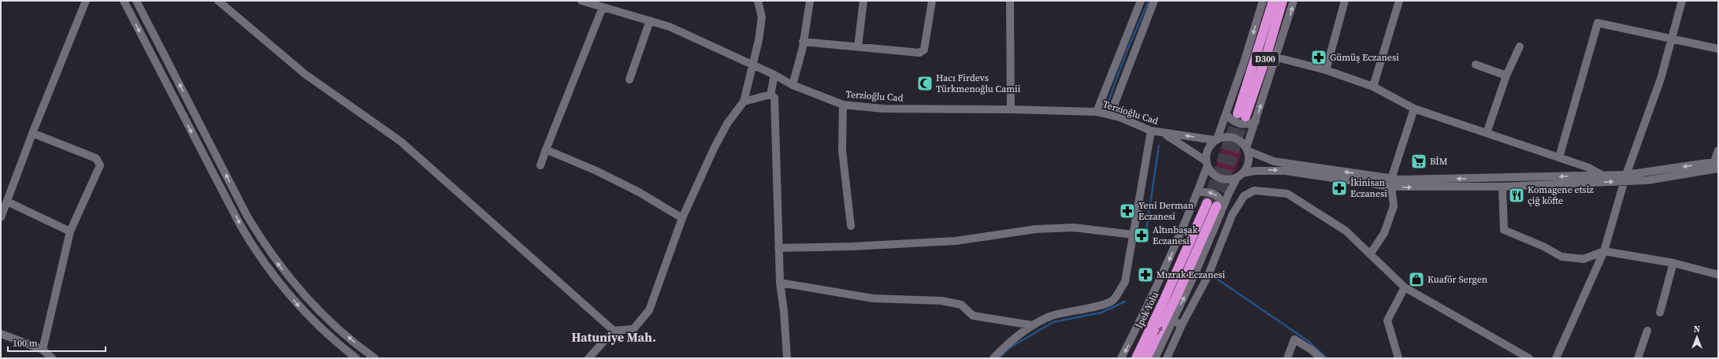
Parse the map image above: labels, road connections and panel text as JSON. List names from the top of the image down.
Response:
{
  "streets": {
    "highway": ["D300", "İpek Yolu"],
    "street": ["Terzioğlu Cad"]
  },
  "districts": ["Hatuniye Mah."],
  "places": {
    "pharmacy": [
      "Gümüş Eczanesi",
      "İkinisan Eczanesi",
      "Yeni Derman Eczanesi",
      "Altınbaşak Eczanesi",
      "Mızrak Eczanesi"
    ],
    "mosque": ["Hacı Firdevs Türkmenoğlu Camii"],
    "supermarket": ["BİM"],
    "restaurant": ["Komagene etsiz çiğ köfte"],
    "shop": ["Kuaför Sergen"]
  },
  "scale_bar": "100 m",
  "north": "top"
}
